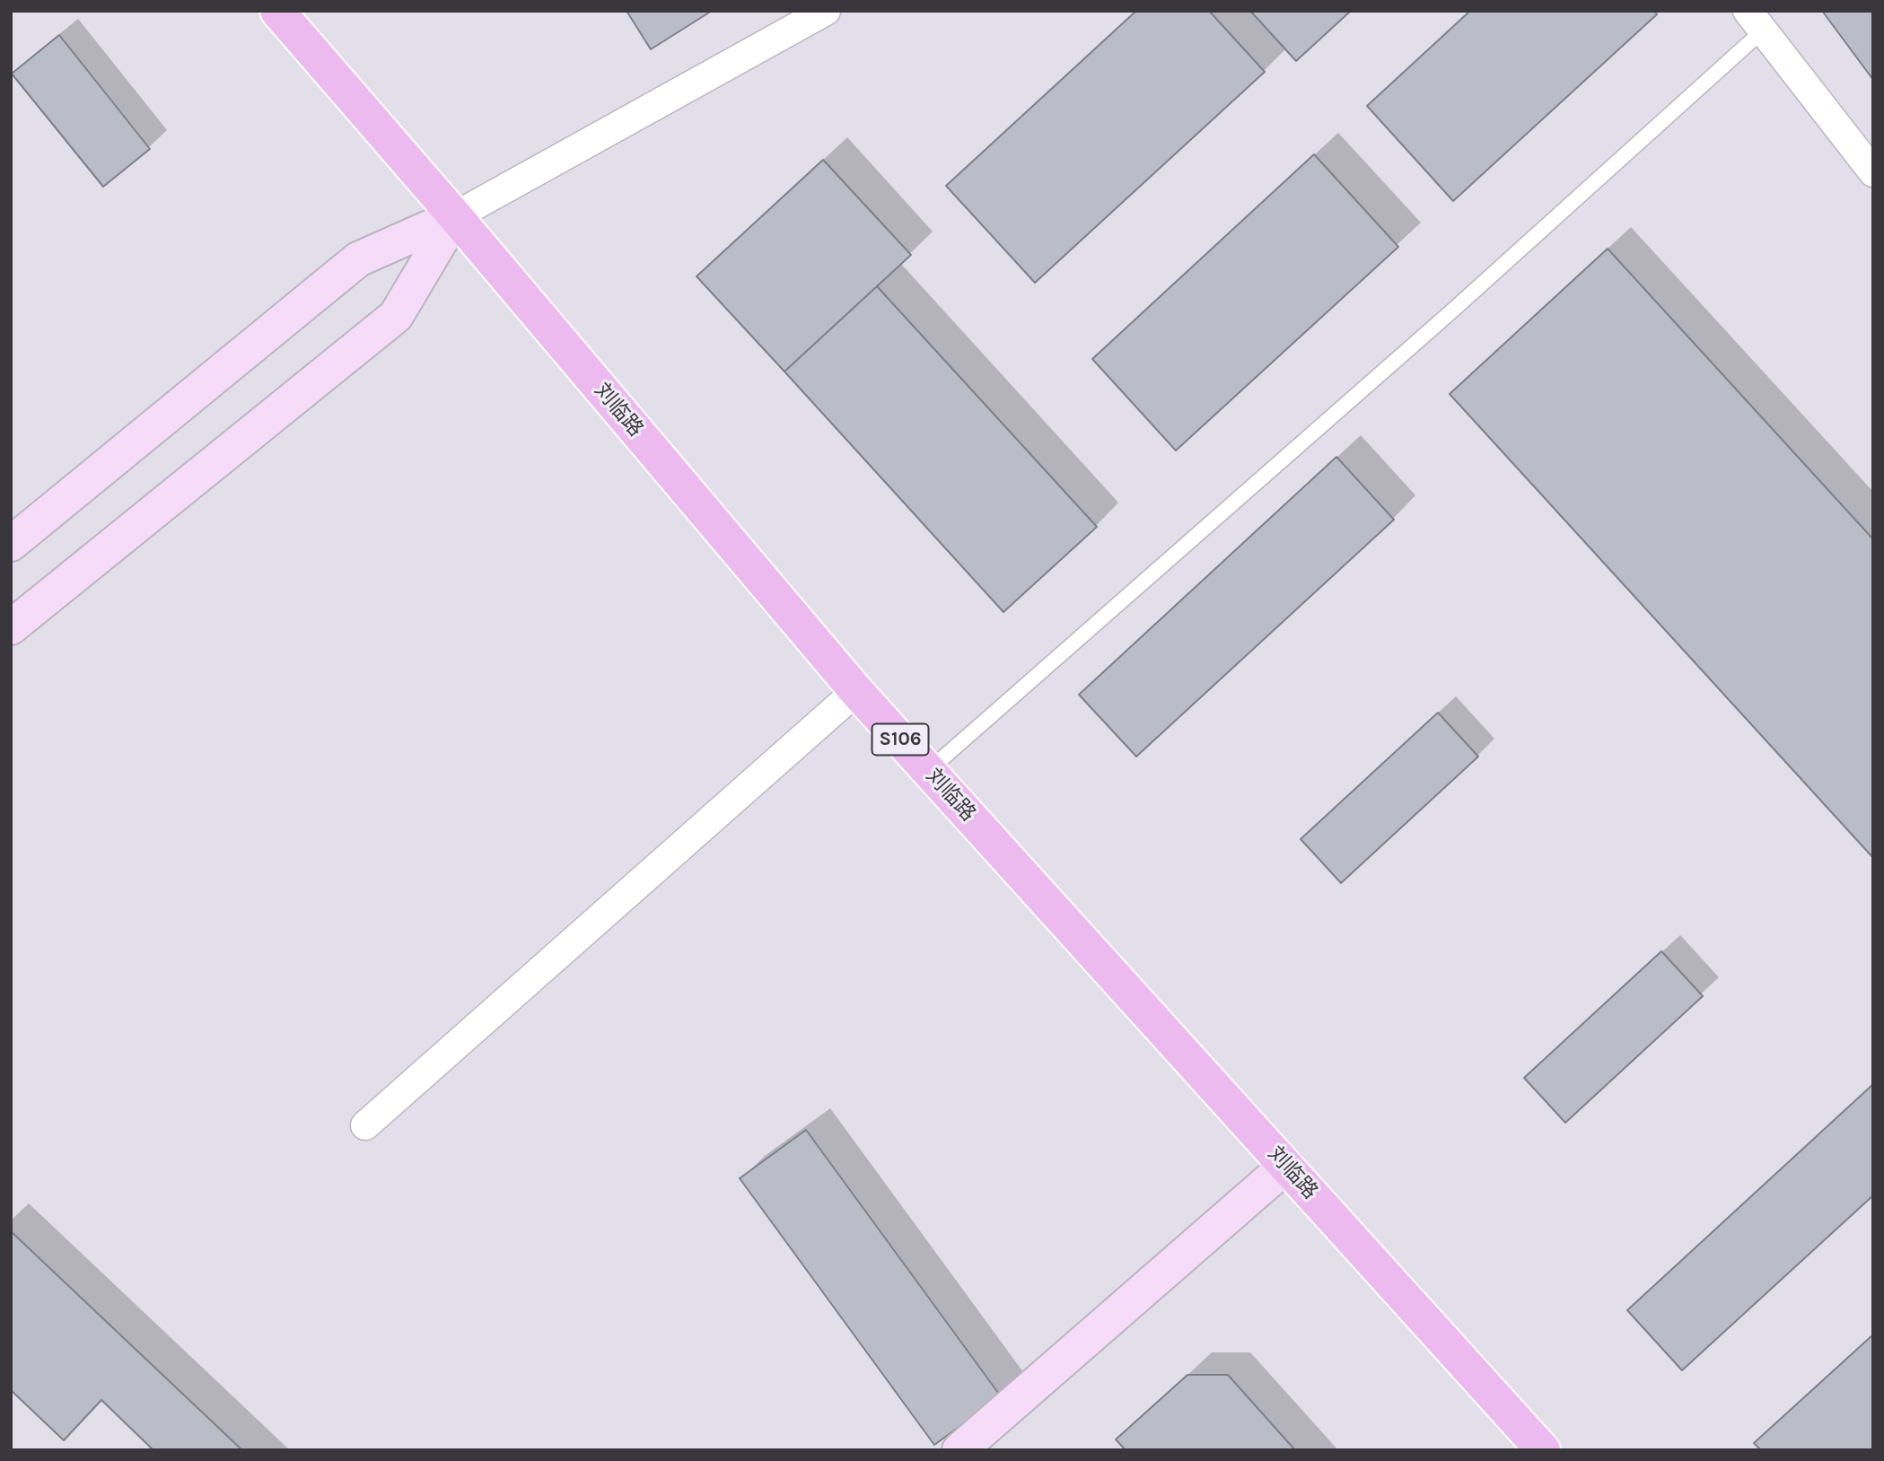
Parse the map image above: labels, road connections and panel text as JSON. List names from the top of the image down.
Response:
{
  "streets": {
    "main road": ["刘临路", "S106"]
  }
}
